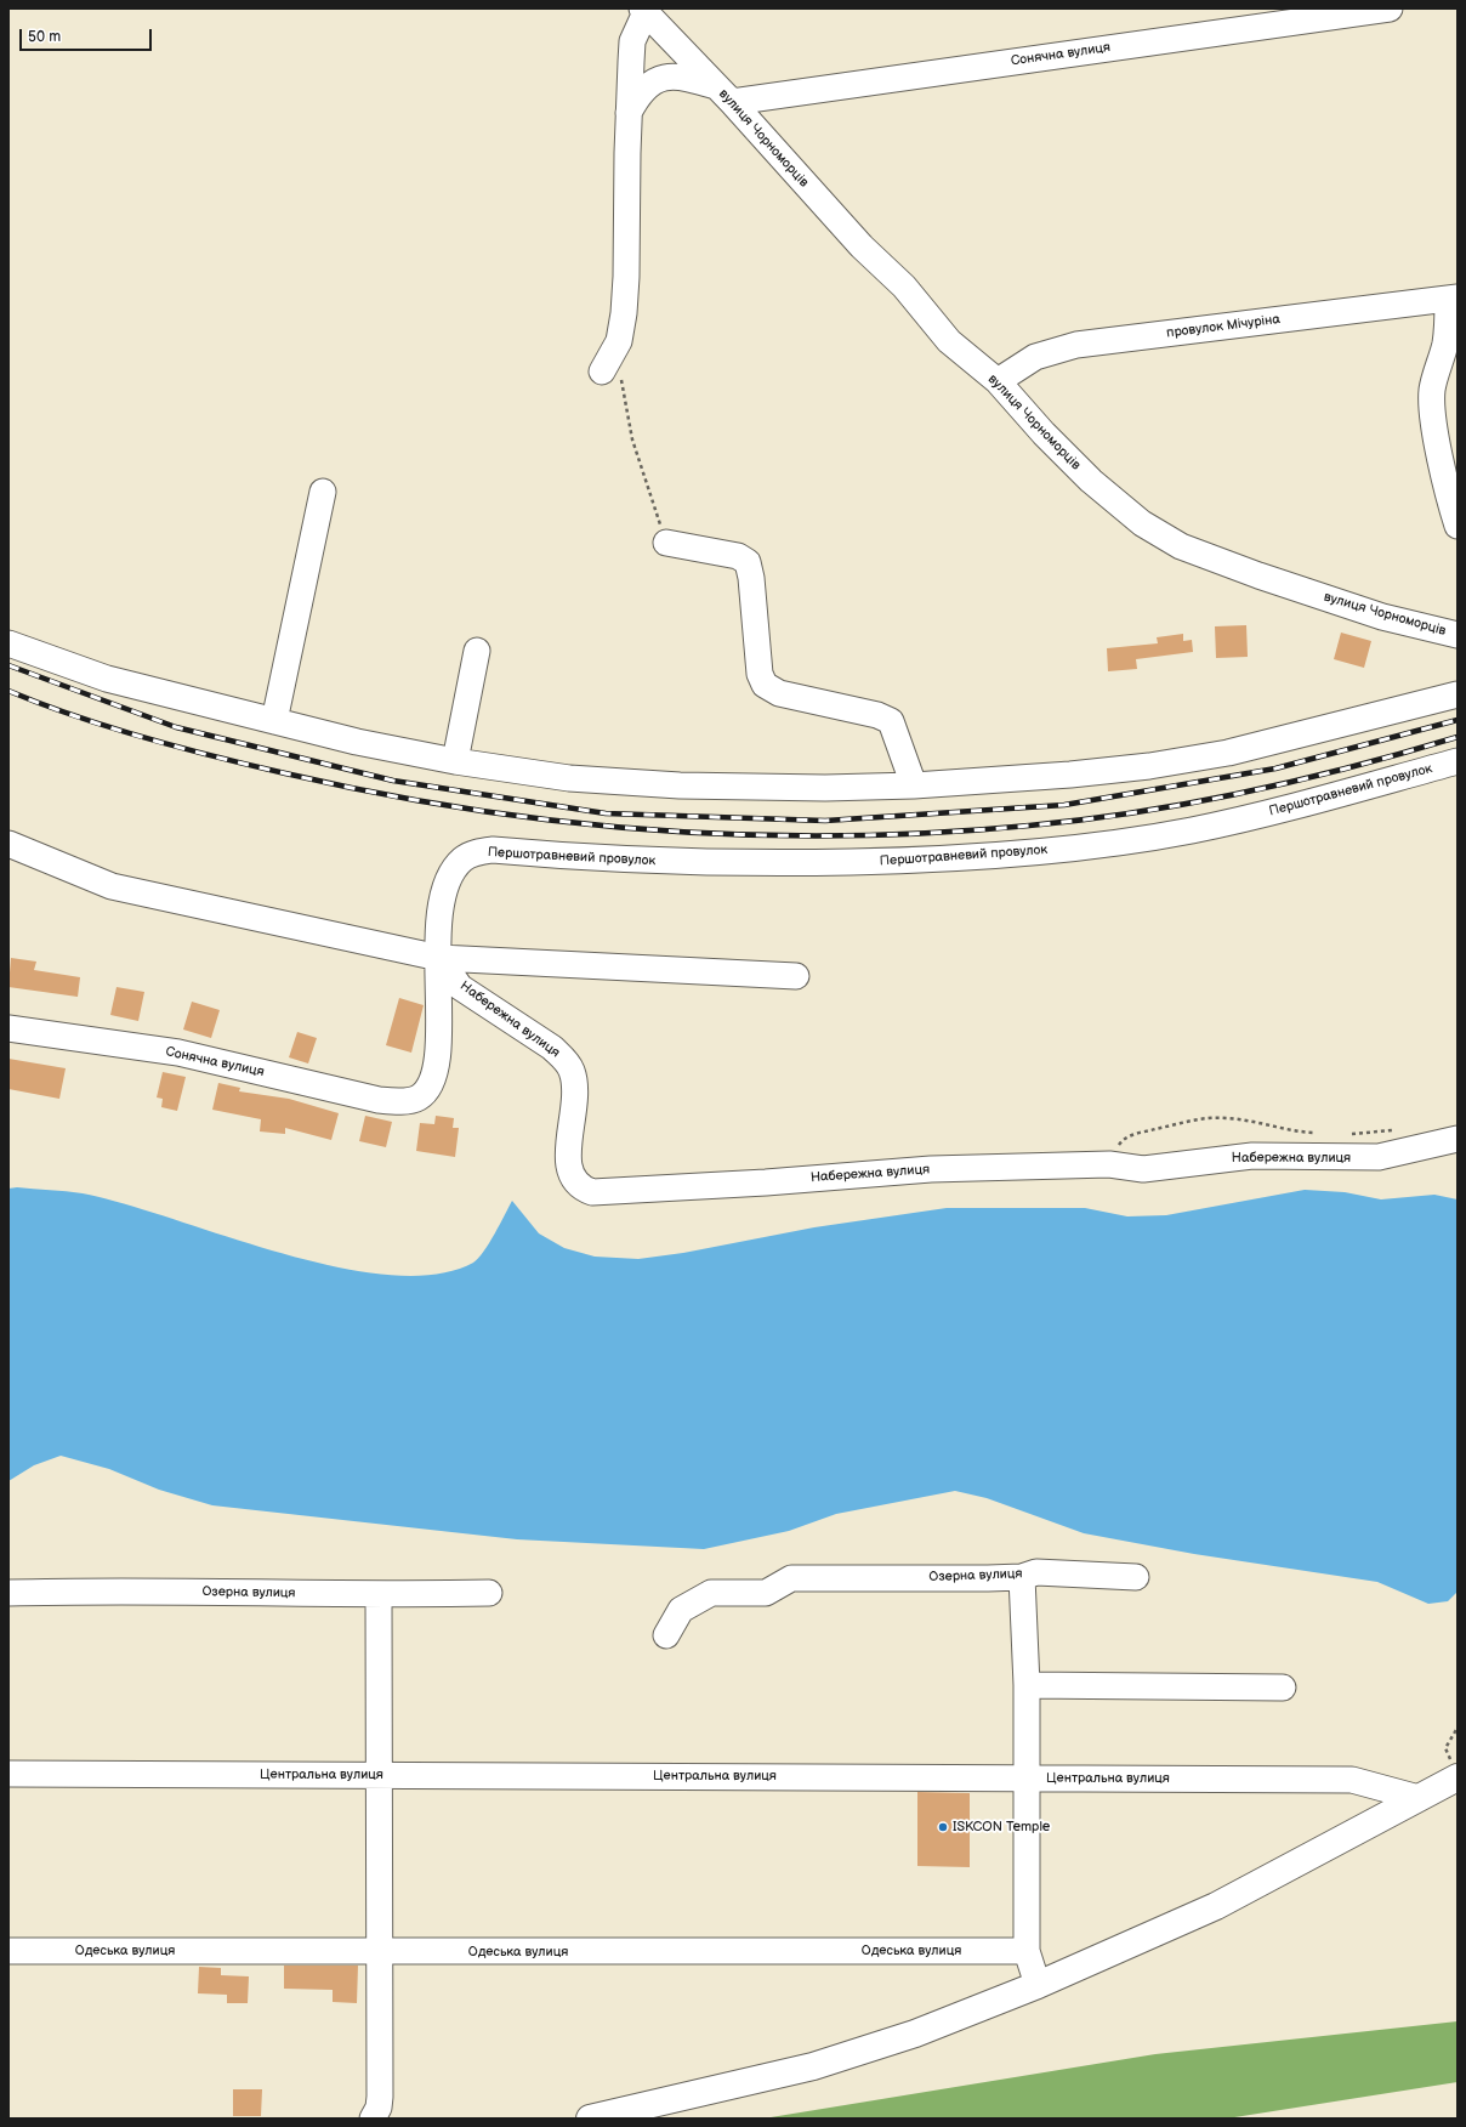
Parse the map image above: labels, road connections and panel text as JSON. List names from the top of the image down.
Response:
{
  "streets": {
    "street": [
      "Сонячна вулиця",
      "вулиця Чорноморців",
      "провулок Мічуріна",
      "Першотравневий провулок",
      "Набережна вулиця",
      "Озерна вулиця",
      "Центральна вулиця",
      "Одеська вулиця"
    ]
  },
  "crossings": [
    ["Сонячна вулиця", "вулиця Чорноморців"],
    ["Сонячна вулиця", "Першотравневий провулок"],
    ["Сонячна вулиця", "Набережна вулиця"],
    ["вулиця Чорноморців", "провулок Мічуріна"],
    ["Першотравневий провулок", "Набережна вулиця"]
  ],
  "places": ["ISKCON Temple"],
  "scale_bar": "50 m"
}
